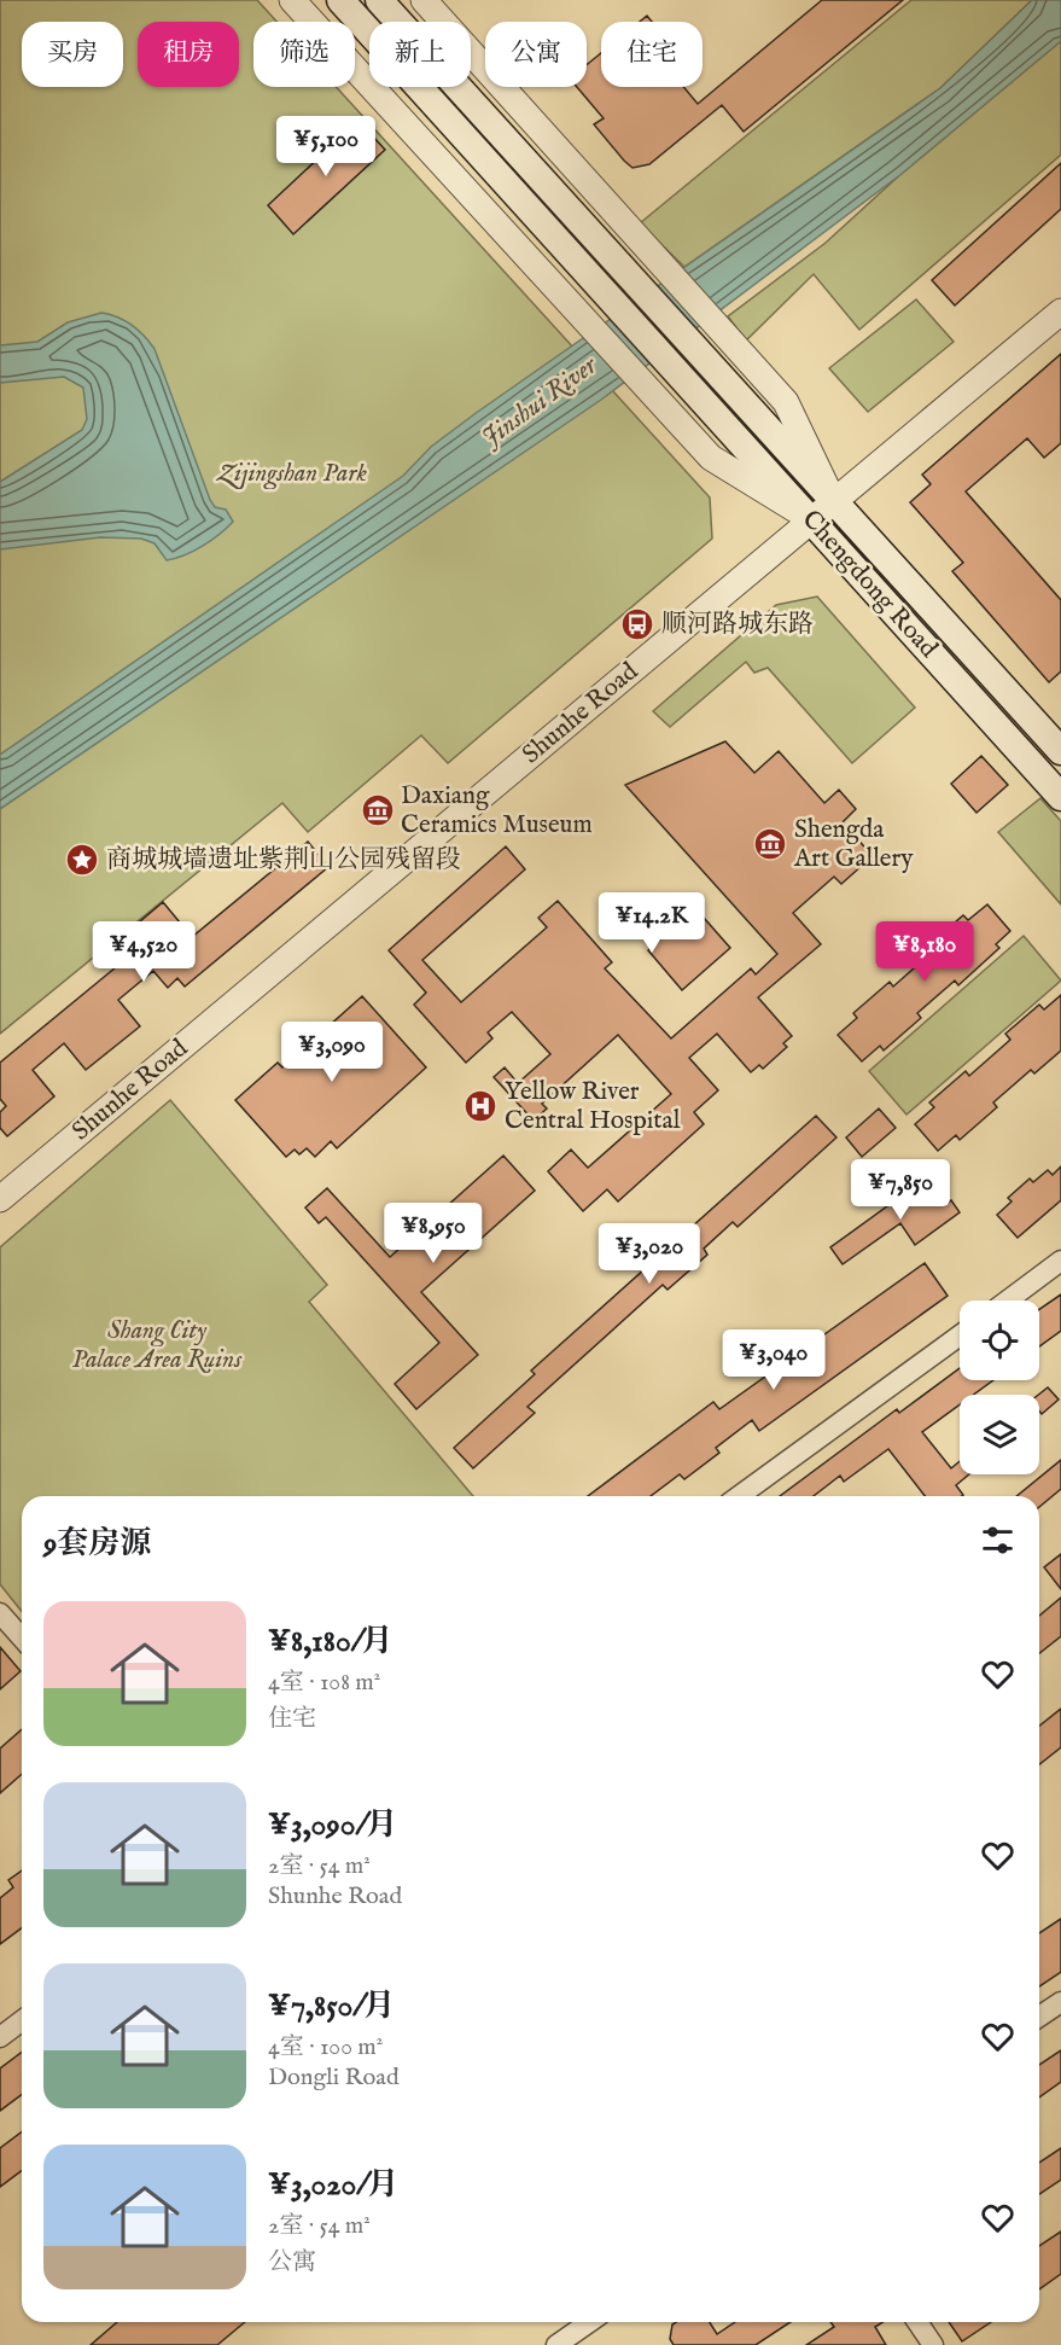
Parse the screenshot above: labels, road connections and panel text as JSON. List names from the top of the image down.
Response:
{
  "streets": {
    "main road": ["Chengdong Road"],
    "street": ["Shunhe Road"]
  },
  "crossings": [
    ["Chengdong Road", "Shunhe Road"]
  ],
  "water": ["Jinshui River"],
  "parks": ["Zijingshan Park", "Shang City Palace Area Ruins"],
  "places": {
    "bus stop": ["顺河路城东路"],
    "museum": ["Daxiang Ceramics Museum", "Shengda Art Gallery"],
    "place": ["商城城墙遗址紫荆山公园残留段"],
    "hospital": ["Yellow River Central Hospital"]
  },
  "page": {
    "chip": [
      "买房",
      "租房",
      "筛选",
      "新上",
      "公寓",
      "住宅"
    ],
    "price": [
      "¥5,100",
      "¥14.2K",
      "¥4,520",
      "¥8,180",
      "¥3,090",
      "¥7,850",
      "¥8,950",
      "¥3,020",
      "¥3,040"
    ],
    "heading": "9套房源",
    "list": [
      {
        "name": "¥8,180/月",
        "note": "4室 · 108 m² · 住宅"
      },
      {
        "name": "¥3,090/月",
        "note": "2室 · 54 m² · Shunhe Road"
      },
      {
        "name": "¥7,850/月",
        "note": "4室 · 100 m² · Dongli Road"
      },
      {
        "name": "¥3,020/月",
        "note": "2室 · 54 m² · 公寓"
      }
    ]
  }
}
